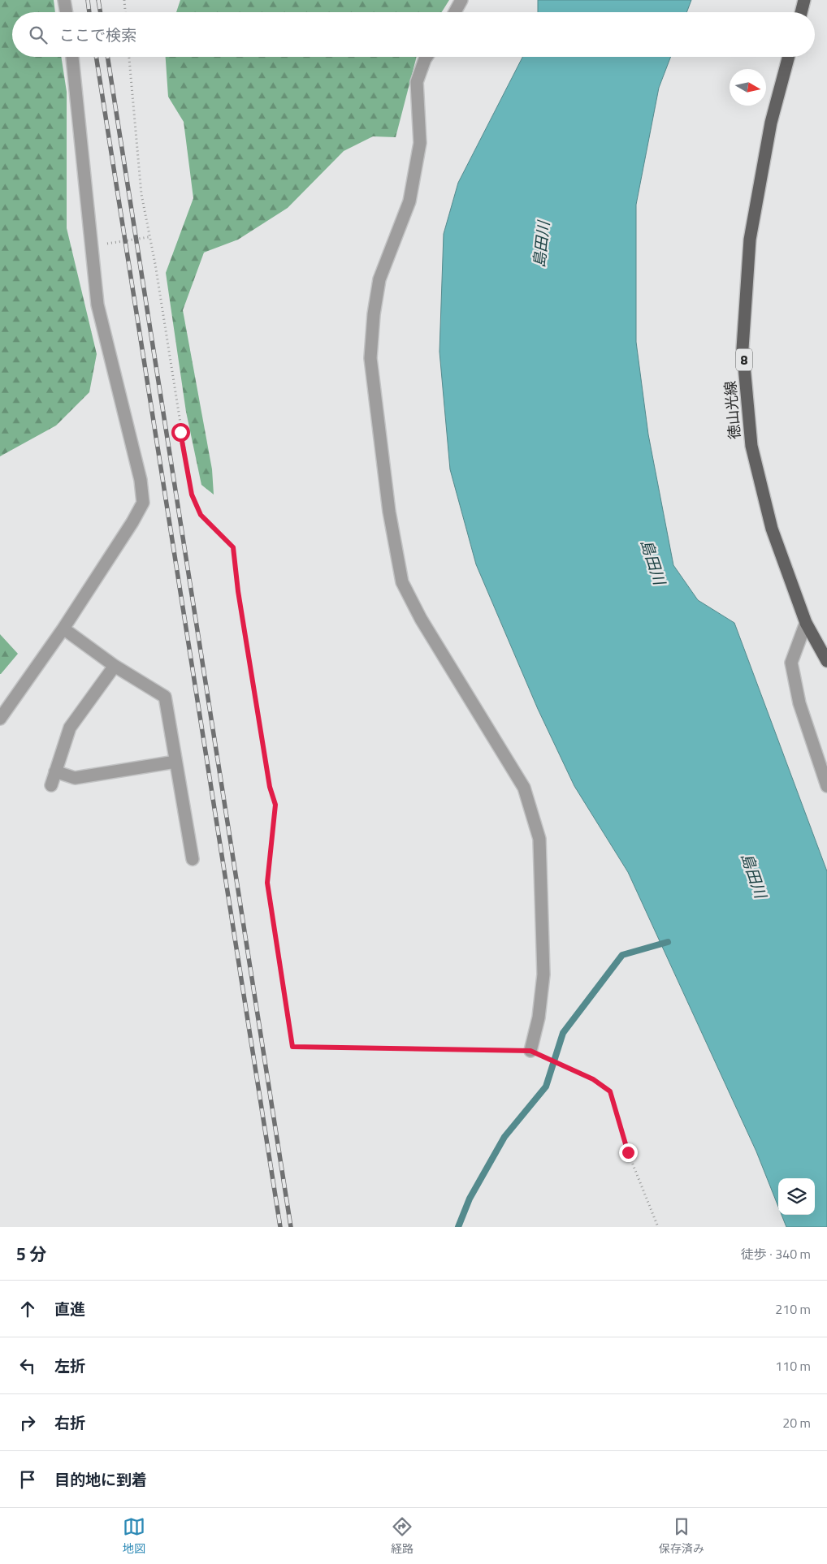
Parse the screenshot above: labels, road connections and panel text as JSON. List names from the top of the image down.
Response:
{
  "streets": {
    "main road": ["8", "徳山光線"]
  },
  "water": ["島田川"],
  "north": "right",
  "page": {
    "search": "ここで検索",
    "heading": ["5 分", "徒歩 · 340 m"],
    "list": [
      ["直進", "210 m"],
      ["左折", "110 m"],
      ["右折", "20 m"],
      "目的地に到着"
    ],
    "nav": ["地図", "経路", "保存済み"]
  }
}
